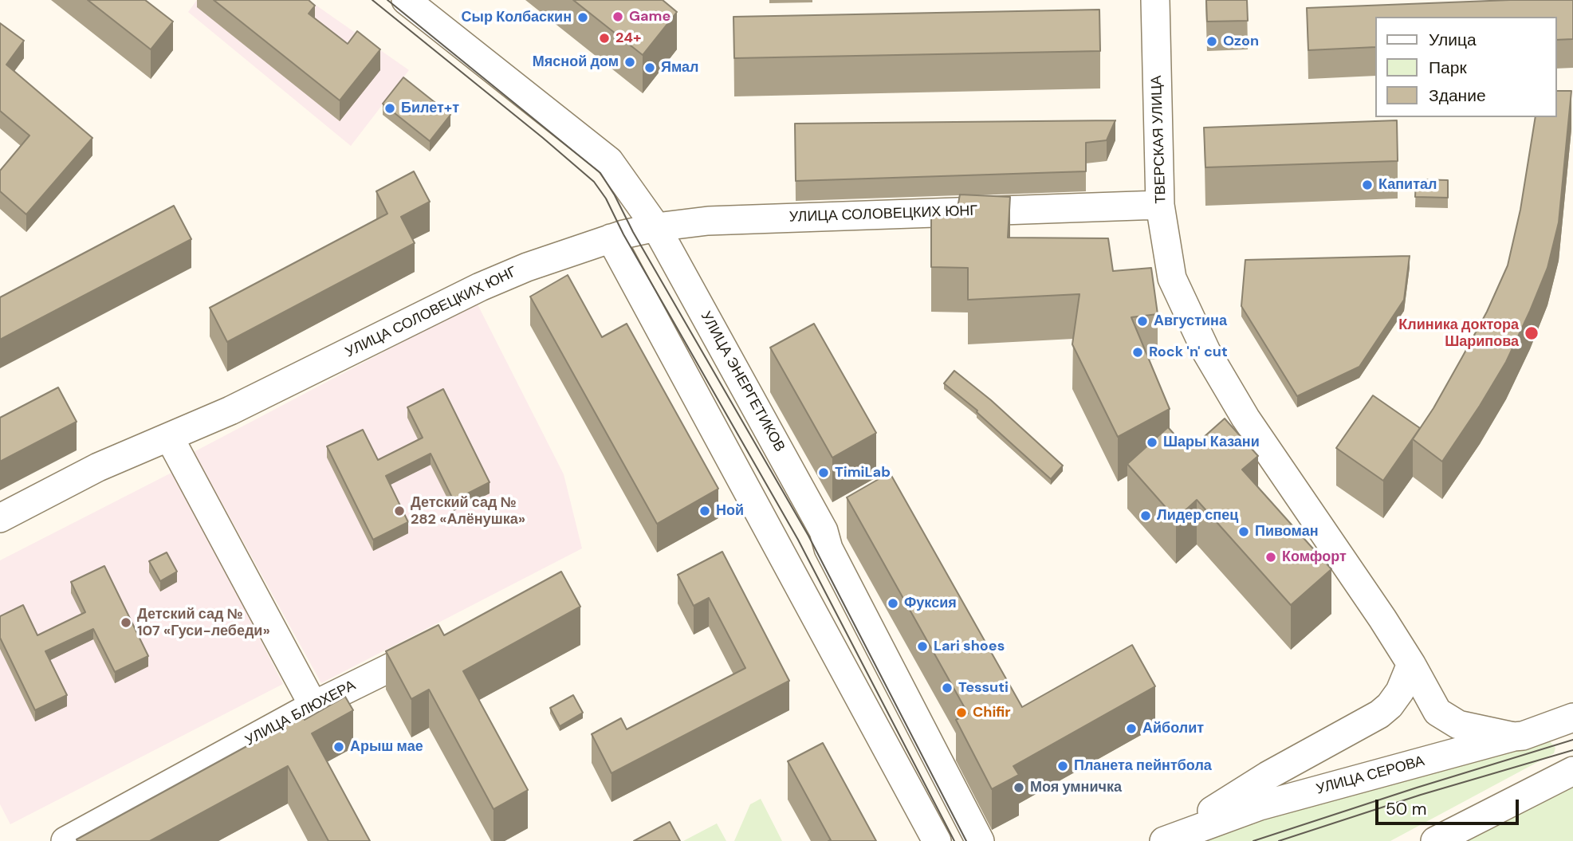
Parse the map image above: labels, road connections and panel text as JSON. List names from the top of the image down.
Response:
{
  "streets": {
    "street": [
      "ТВЕРСКАЯ УЛИЦА",
      "УЛИЦА СОЛОВЕЦКИХ ЮНГ",
      "УЛИЦА ЭНЕРГЕТИКОВ",
      "УЛИЦА БЛЮХЕРА",
      "УЛИЦА СЕРОВА"
    ]
  },
  "crossings": [
    ["ТВЕРСКАЯ УЛИЦА", "УЛИЦА СОЛОВЕЦКИХ ЮНГ"],
    ["ТВЕРСКАЯ УЛИЦА", "УЛИЦА СЕРОВА"],
    ["УЛИЦА СОЛОВЕЦКИХ ЮНГ", "УЛИЦА ЭНЕРГЕТИКОВ"]
  ],
  "places": [
    "Game",
    "Сыр Колбаскин",
    "24+",
    "Ozon",
    "Мясной дом",
    "Ямал",
    "Билет+т",
    "Капитал",
    "Августина",
    "Клиника доктора Шарипова",
    "Rock 'n' cut",
    "Шары Казани",
    "TimiLab",
    "Детский сад № 282 «Алёнушка»",
    "Ной",
    "Лидер спец",
    "Пивоман",
    "Комфорт",
    "Фуксия",
    "Детский сад № 107 «Гуси-лебеди»",
    "Lari shoes",
    "Tessuti",
    "Chifir",
    "Айболит",
    "Арыш мае",
    "Планета пейнтбола",
    "Моя умничка"
  ],
  "legend": ["Улица", "Парк", "Здание"],
  "scale_bar": "50 m"
}
